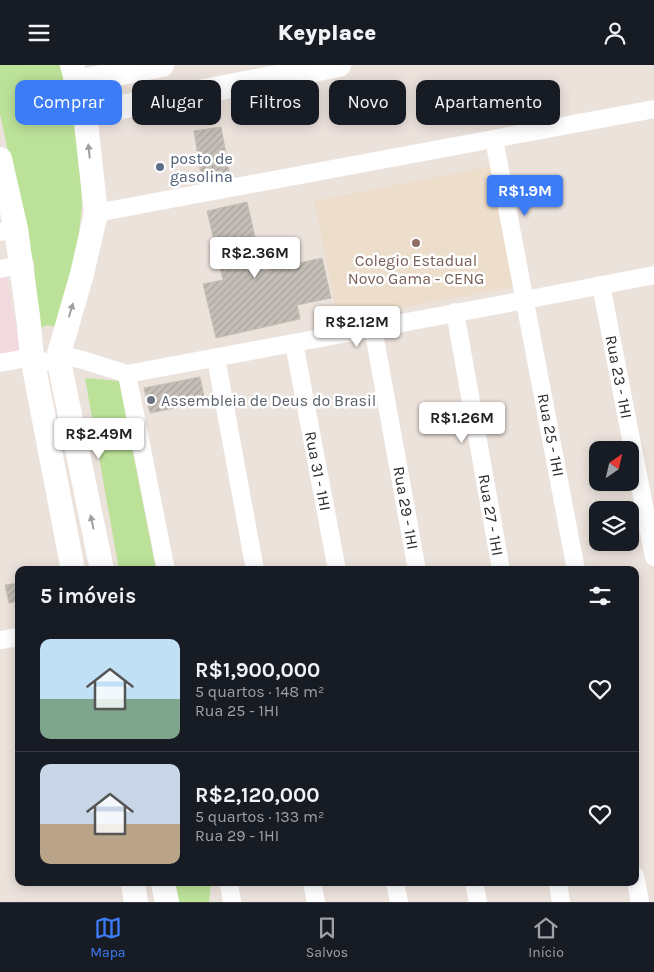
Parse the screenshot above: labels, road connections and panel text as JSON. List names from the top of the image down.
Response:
{
  "streets": {
    "street": [
      "Rua 23 - 1HI",
      "Rua 25 - 1HI",
      "Rua 31 - 1HI",
      "Rua 29 - 1HI",
      "Rua 27 - 1HI"
    ]
  },
  "places": ["posto de gasolina", "Colegio Estadual Novo Gama - CENG", "Assembleia de Deus do Brasil"],
  "north": "top right",
  "page": {
    "header": "Keyplace",
    "chip": [
      "Comprar",
      "Alugar",
      "Filtros",
      "Novo",
      "Apartamento"
    ],
    "price": [
      "R$1.9M",
      "R$2.36M",
      "R$2.12M",
      "R$1.26M",
      "R$2.49M"
    ],
    "heading": "5 imóveis",
    "list": [
      {
        "name": "R$1,900,000",
        "note": "5 quartos · 148 m² · Rua 25 - 1HI"
      },
      {
        "name": "R$2,120,000",
        "note": "5 quartos · 133 m² · Rua 29 - 1HI"
      }
    ],
    "tabs": ["Mapa", "Salvos", "Início"]
  }
}
